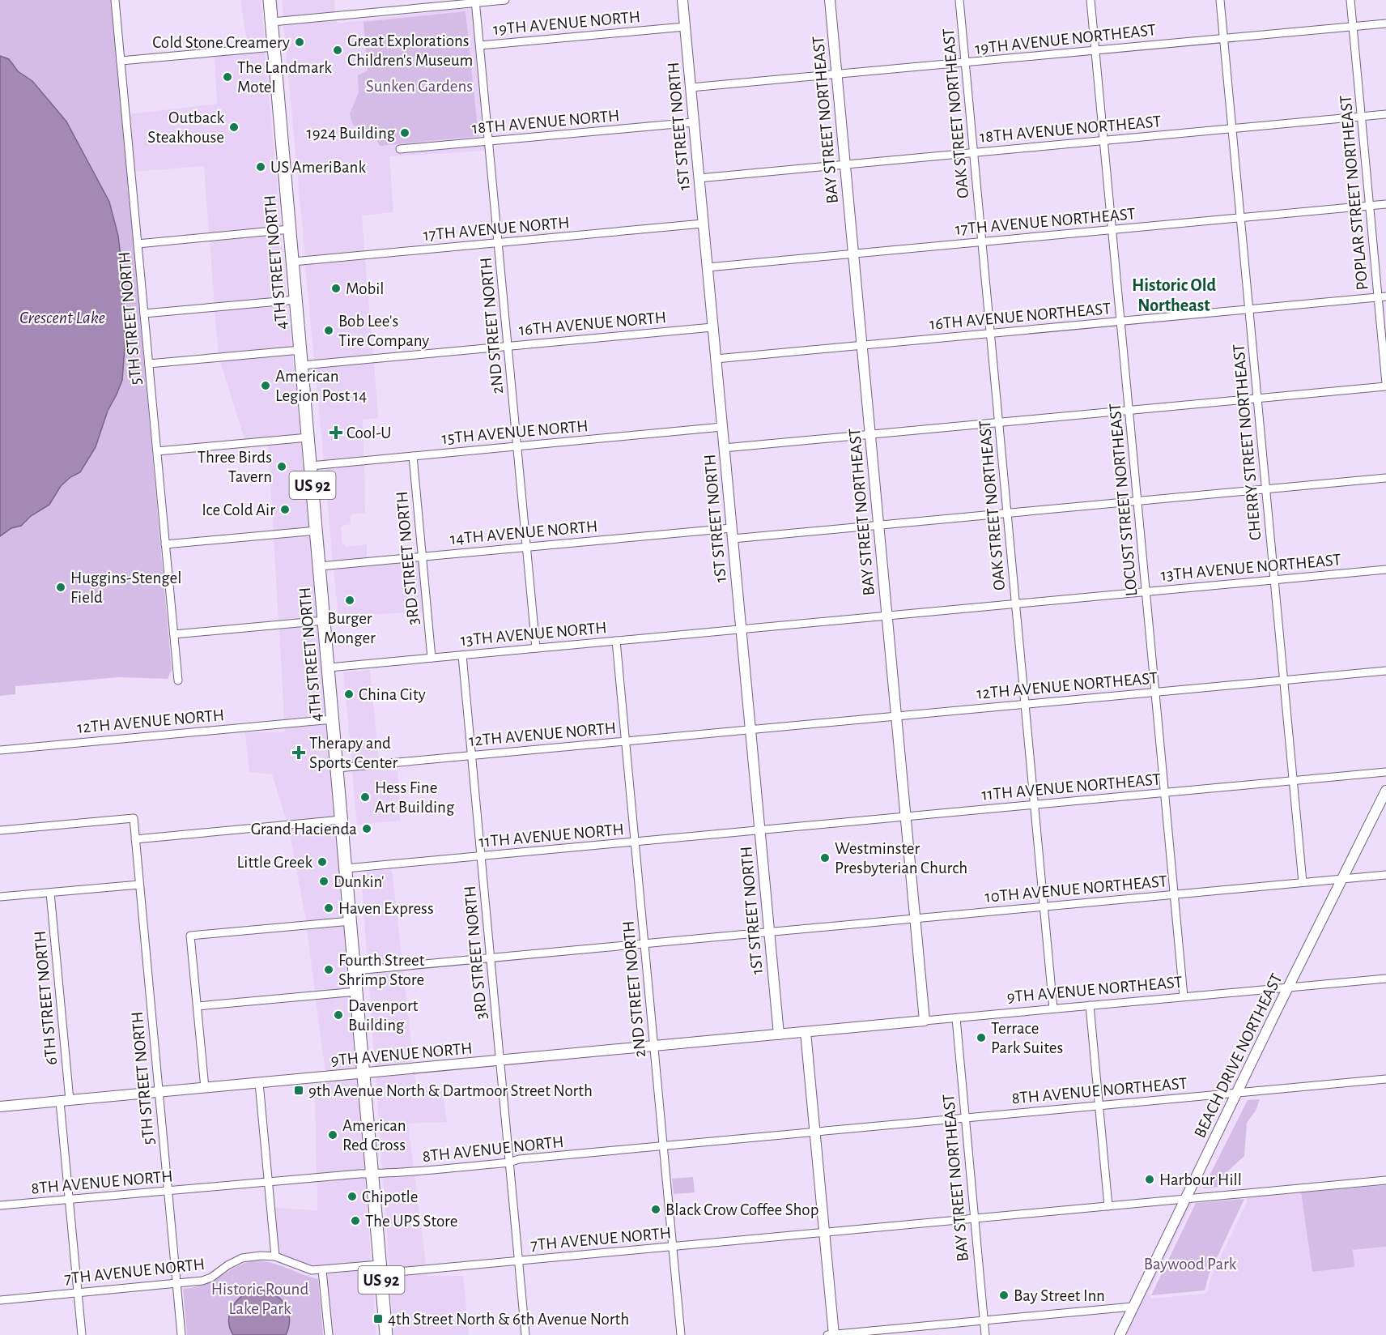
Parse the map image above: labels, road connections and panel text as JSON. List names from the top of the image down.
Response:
{
  "streets": {
    "main road": ["4TH STREET NORTH", "US 92"],
    "street": [
      "19TH AVENUE NORTH",
      "19TH AVENUE NORTHEAST",
      "OAK STREET NORTHEAST",
      "BAY STREET NORTHEAST",
      "18TH AVENUE NORTH",
      "1ST STREET NORTH",
      "18TH AVENUE NORTHEAST",
      "POPLAR STREET NORTHEAST",
      "17TH AVENUE NORTHEAST",
      "17TH AVENUE NORTH",
      "16TH AVENUE NORTHEAST",
      "5TH STREET NORTH",
      "16TH AVENUE NORTH",
      "2ND STREET NORTH",
      "15TH AVENUE NORTH",
      "CHERRY STREET NORTHEAST",
      "LOCUST STREET NORTHEAST",
      "14TH AVENUE NORTH",
      "3RD STREET NORTH",
      "13TH AVENUE NORTHEAST",
      "13TH AVENUE NORTH",
      "12TH AVENUE NORTHEAST",
      "12TH AVENUE NORTH",
      "11TH AVENUE NORTHEAST",
      "11TH AVENUE NORTH",
      "10TH AVENUE NORTHEAST",
      "9TH AVENUE NORTHEAST",
      "6TH STREET NORTH",
      "9TH AVENUE NORTH",
      "BEACH DRIVE NORTHEAST",
      "8TH AVENUE NORTHEAST",
      "8TH AVENUE NORTH",
      "7TH AVENUE NORTH"
    ]
  },
  "crossings": [
    ["19TH AVENUE NORTH", "1ST STREET NORTH"],
    ["19TH AVENUE NORTH", "2ND STREET NORTH"],
    ["19TH AVENUE NORTHEAST", "OAK STREET NORTHEAST"],
    ["19TH AVENUE NORTHEAST", "BAY STREET NORTHEAST"],
    ["19TH AVENUE NORTHEAST", "1ST STREET NORTH"],
    ["19TH AVENUE NORTHEAST", "POPLAR STREET NORTHEAST"],
    ["19TH AVENUE NORTHEAST", "CHERRY STREET NORTHEAST"],
    ["19TH AVENUE NORTHEAST", "LOCUST STREET NORTHEAST"],
    ["OAK STREET NORTHEAST", "18TH AVENUE NORTHEAST"],
    ["OAK STREET NORTHEAST", "17TH AVENUE NORTHEAST"],
    ["OAK STREET NORTHEAST", "16TH AVENUE NORTHEAST"],
    ["OAK STREET NORTHEAST", "14TH AVENUE NORTH"],
    ["OAK STREET NORTHEAST", "13TH AVENUE NORTHEAST"],
    ["OAK STREET NORTHEAST", "12TH AVENUE NORTHEAST"],
    ["OAK STREET NORTHEAST", "11TH AVENUE NORTHEAST"],
    ["OAK STREET NORTHEAST", "10TH AVENUE NORTHEAST"],
    ["OAK STREET NORTHEAST", "9TH AVENUE NORTHEAST"],
    ["BAY STREET NORTHEAST", "18TH AVENUE NORTHEAST"],
    ["BAY STREET NORTHEAST", "17TH AVENUE NORTHEAST"],
    ["BAY STREET NORTHEAST", "16TH AVENUE NORTHEAST"],
    ["BAY STREET NORTHEAST", "14TH AVENUE NORTH"],
    ["BAY STREET NORTHEAST", "13TH AVENUE NORTHEAST"],
    ["BAY STREET NORTHEAST", "12TH AVENUE NORTHEAST"],
    ["BAY STREET NORTHEAST", "11TH AVENUE NORTHEAST"],
    ["BAY STREET NORTHEAST", "10TH AVENUE NORTHEAST"],
    ["BAY STREET NORTHEAST", "9TH AVENUE NORTHEAST"],
    ["BAY STREET NORTHEAST", "8TH AVENUE NORTHEAST"],
    ["BAY STREET NORTHEAST", "7TH AVENUE NORTH"],
    ["18TH AVENUE NORTH", "1ST STREET NORTH"],
    ["18TH AVENUE NORTH", "2ND STREET NORTH"],
    ["1ST STREET NORTH", "18TH AVENUE NORTHEAST"],
    ["1ST STREET NORTH", "17TH AVENUE NORTHEAST"],
    ["1ST STREET NORTH", "17TH AVENUE NORTH"],
    ["1ST STREET NORTH", "16TH AVENUE NORTHEAST"],
    ["1ST STREET NORTH", "16TH AVENUE NORTH"],
    ["1ST STREET NORTH", "15TH AVENUE NORTH"],
    ["1ST STREET NORTH", "14TH AVENUE NORTH"],
    ["1ST STREET NORTH", "13TH AVENUE NORTHEAST"],
    ["1ST STREET NORTH", "13TH AVENUE NORTH"],
    ["1ST STREET NORTH", "12TH AVENUE NORTHEAST"],
    ["1ST STREET NORTH", "12TH AVENUE NORTH"],
    ["1ST STREET NORTH", "11TH AVENUE NORTHEAST"],
    ["1ST STREET NORTH", "11TH AVENUE NORTH"],
    ["1ST STREET NORTH", "10TH AVENUE NORTHEAST"],
    ["1ST STREET NORTH", "9TH AVENUE NORTH"],
    ["18TH AVENUE NORTHEAST", "POPLAR STREET NORTHEAST"],
    ["18TH AVENUE NORTHEAST", "CHERRY STREET NORTHEAST"],
    ["18TH AVENUE NORTHEAST", "LOCUST STREET NORTHEAST"],
    ["POPLAR STREET NORTHEAST", "17TH AVENUE NORTHEAST"],
    ["POPLAR STREET NORTHEAST", "16TH AVENUE NORTHEAST"],
    ["17TH AVENUE NORTHEAST", "CHERRY STREET NORTHEAST"],
    ["17TH AVENUE NORTHEAST", "LOCUST STREET NORTHEAST"],
    ["17TH AVENUE NORTH", "4TH STREET NORTH"],
    ["17TH AVENUE NORTH", "2ND STREET NORTH"],
    ["4TH STREET NORTH", "16TH AVENUE NORTH"],
    ["4TH STREET NORTH", "15TH AVENUE NORTH"],
    ["4TH STREET NORTH", "14TH AVENUE NORTH"],
    ["4TH STREET NORTH", "13TH AVENUE NORTH"],
    ["4TH STREET NORTH", "12TH AVENUE NORTH"],
    ["4TH STREET NORTH", "11TH AVENUE NORTH"],
    ["4TH STREET NORTH", "10TH AVENUE NORTHEAST"],
    ["4TH STREET NORTH", "9TH AVENUE NORTH"],
    ["4TH STREET NORTH", "8TH AVENUE NORTH"],
    ["4TH STREET NORTH", "7TH AVENUE NORTH"],
    ["16TH AVENUE NORTHEAST", "CHERRY STREET NORTHEAST"],
    ["16TH AVENUE NORTHEAST", "LOCUST STREET NORTHEAST"],
    ["5TH STREET NORTH", "9TH AVENUE NORTH"],
    ["5TH STREET NORTH", "8TH AVENUE NORTH"],
    ["5TH STREET NORTH", "7TH AVENUE NORTH"],
    ["16TH AVENUE NORTH", "2ND STREET NORTH"],
    ["2ND STREET NORTH", "15TH AVENUE NORTH"],
    ["2ND STREET NORTH", "14TH AVENUE NORTH"],
    ["2ND STREET NORTH", "13TH AVENUE NORTH"],
    ["2ND STREET NORTH", "12TH AVENUE NORTH"],
    ["2ND STREET NORTH", "11TH AVENUE NORTH"],
    ["2ND STREET NORTH", "10TH AVENUE NORTHEAST"],
    ["2ND STREET NORTH", "9TH AVENUE NORTH"],
    ["2ND STREET NORTH", "8TH AVENUE NORTH"],
    ["2ND STREET NORTH", "7TH AVENUE NORTH"],
    ["15TH AVENUE NORTH", "3RD STREET NORTH"],
    ["CHERRY STREET NORTHEAST", "14TH AVENUE NORTH"],
    ["CHERRY STREET NORTHEAST", "13TH AVENUE NORTHEAST"],
    ["CHERRY STREET NORTHEAST", "12TH AVENUE NORTHEAST"],
    ["CHERRY STREET NORTHEAST", "11TH AVENUE NORTHEAST"],
    ["CHERRY STREET NORTHEAST", "10TH AVENUE NORTHEAST"],
    ["LOCUST STREET NORTHEAST", "14TH AVENUE NORTH"],
    ["LOCUST STREET NORTHEAST", "13TH AVENUE NORTHEAST"],
    ["LOCUST STREET NORTHEAST", "12TH AVENUE NORTHEAST"],
    ["LOCUST STREET NORTHEAST", "11TH AVENUE NORTHEAST"],
    ["LOCUST STREET NORTHEAST", "10TH AVENUE NORTHEAST"],
    ["LOCUST STREET NORTHEAST", "9TH AVENUE NORTHEAST"],
    ["14TH AVENUE NORTH", "3RD STREET NORTH"],
    ["3RD STREET NORTH", "13TH AVENUE NORTH"],
    ["3RD STREET NORTH", "12TH AVENUE NORTH"],
    ["3RD STREET NORTH", "11TH AVENUE NORTH"],
    ["3RD STREET NORTH", "10TH AVENUE NORTHEAST"],
    ["3RD STREET NORTH", "9TH AVENUE NORTH"],
    ["3RD STREET NORTH", "8TH AVENUE NORTH"],
    ["3RD STREET NORTH", "7TH AVENUE NORTH"],
    ["13TH AVENUE NORTHEAST", "13TH AVENUE NORTH"],
    ["12TH AVENUE NORTHEAST", "12TH AVENUE NORTH"],
    ["11TH AVENUE NORTHEAST", "11TH AVENUE NORTH"],
    ["10TH AVENUE NORTHEAST", "BEACH DRIVE NORTHEAST"],
    ["9TH AVENUE NORTHEAST", "9TH AVENUE NORTH"],
    ["9TH AVENUE NORTHEAST", "BEACH DRIVE NORTHEAST"],
    ["6TH STREET NORTH", "9TH AVENUE NORTH"],
    ["6TH STREET NORTH", "8TH AVENUE NORTH"],
    ["6TH STREET NORTH", "7TH AVENUE NORTH"],
    ["BEACH DRIVE NORTHEAST", "8TH AVENUE NORTHEAST"],
    ["BEACH DRIVE NORTHEAST", "7TH AVENUE NORTH"],
    ["8TH AVENUE NORTHEAST", "8TH AVENUE NORTH"]
  ],
  "districts": ["Historic Old Northeast"],
  "water": ["Crescent Lake"],
  "parks": ["Sunken Gardens", "Baywood Park", "Historic Round Lake Park"],
  "places": {
    "other": [
      "Cold Stone Creamery",
      "Great Explorations Children's Museum",
      "The Landmark Motel",
      "Outback Steakhouse",
      "1924 Building",
      "US AmeriBank",
      "Mobil",
      "Bob Lee's Tire Company",
      "American Legion Post 14",
      "Three Birds Tavern",
      "Ice Cold Air",
      "Huggins-Stengel Field",
      "Burger Monger",
      "China City",
      "Hess Fine Art Building",
      "Grand Hacienda",
      "Westminster Presbyterian Church",
      "Little Greek",
      "Dunkin'",
      "Haven Express",
      "Fourth Street Shrimp Store",
      "Davenport Building",
      "Terrace Park Suites",
      "American Red Cross",
      "Harbour Hill",
      "Chipotle",
      "Black Crow Coffee Shop",
      "The UPS Store",
      "Bay Street Inn"
    ],
    "health": ["Cool-U", "Therapy and Sports Center"],
    "transit": ["9th Avenue North & Dartmoor Street North", "4th Street North & 6th Avenue North"]
  }
}
